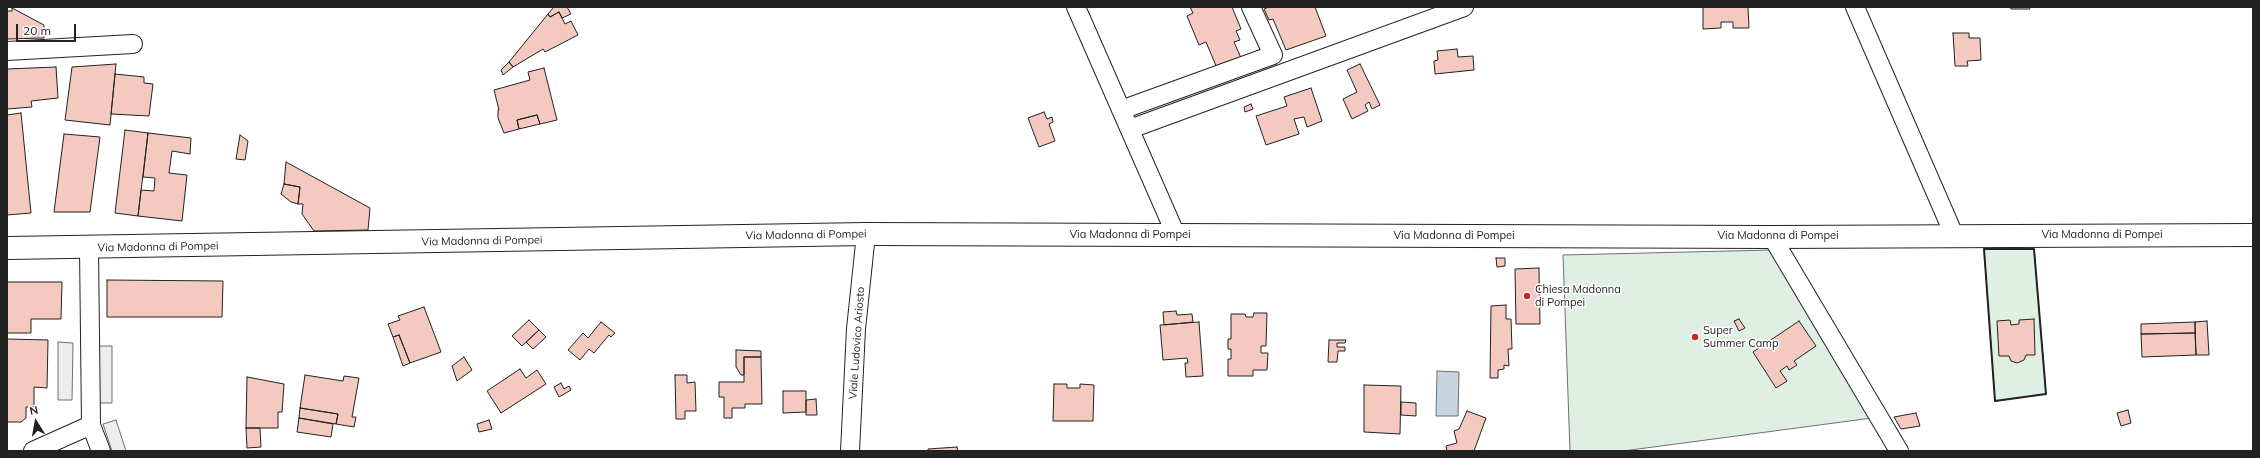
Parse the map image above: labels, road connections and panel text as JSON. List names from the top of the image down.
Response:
{
  "streets": {
    "street": ["Via Madonna di Pompei", "Viale Ludovico Ariosto"]
  },
  "crossings": [
    ["Via Madonna di Pompei", "Viale Ludovico Ariosto"]
  ],
  "places": ["Chiesa Madonna di Pompei", "Super Summer Camp"],
  "scale_bar": "20 m",
  "north": "top"
}
